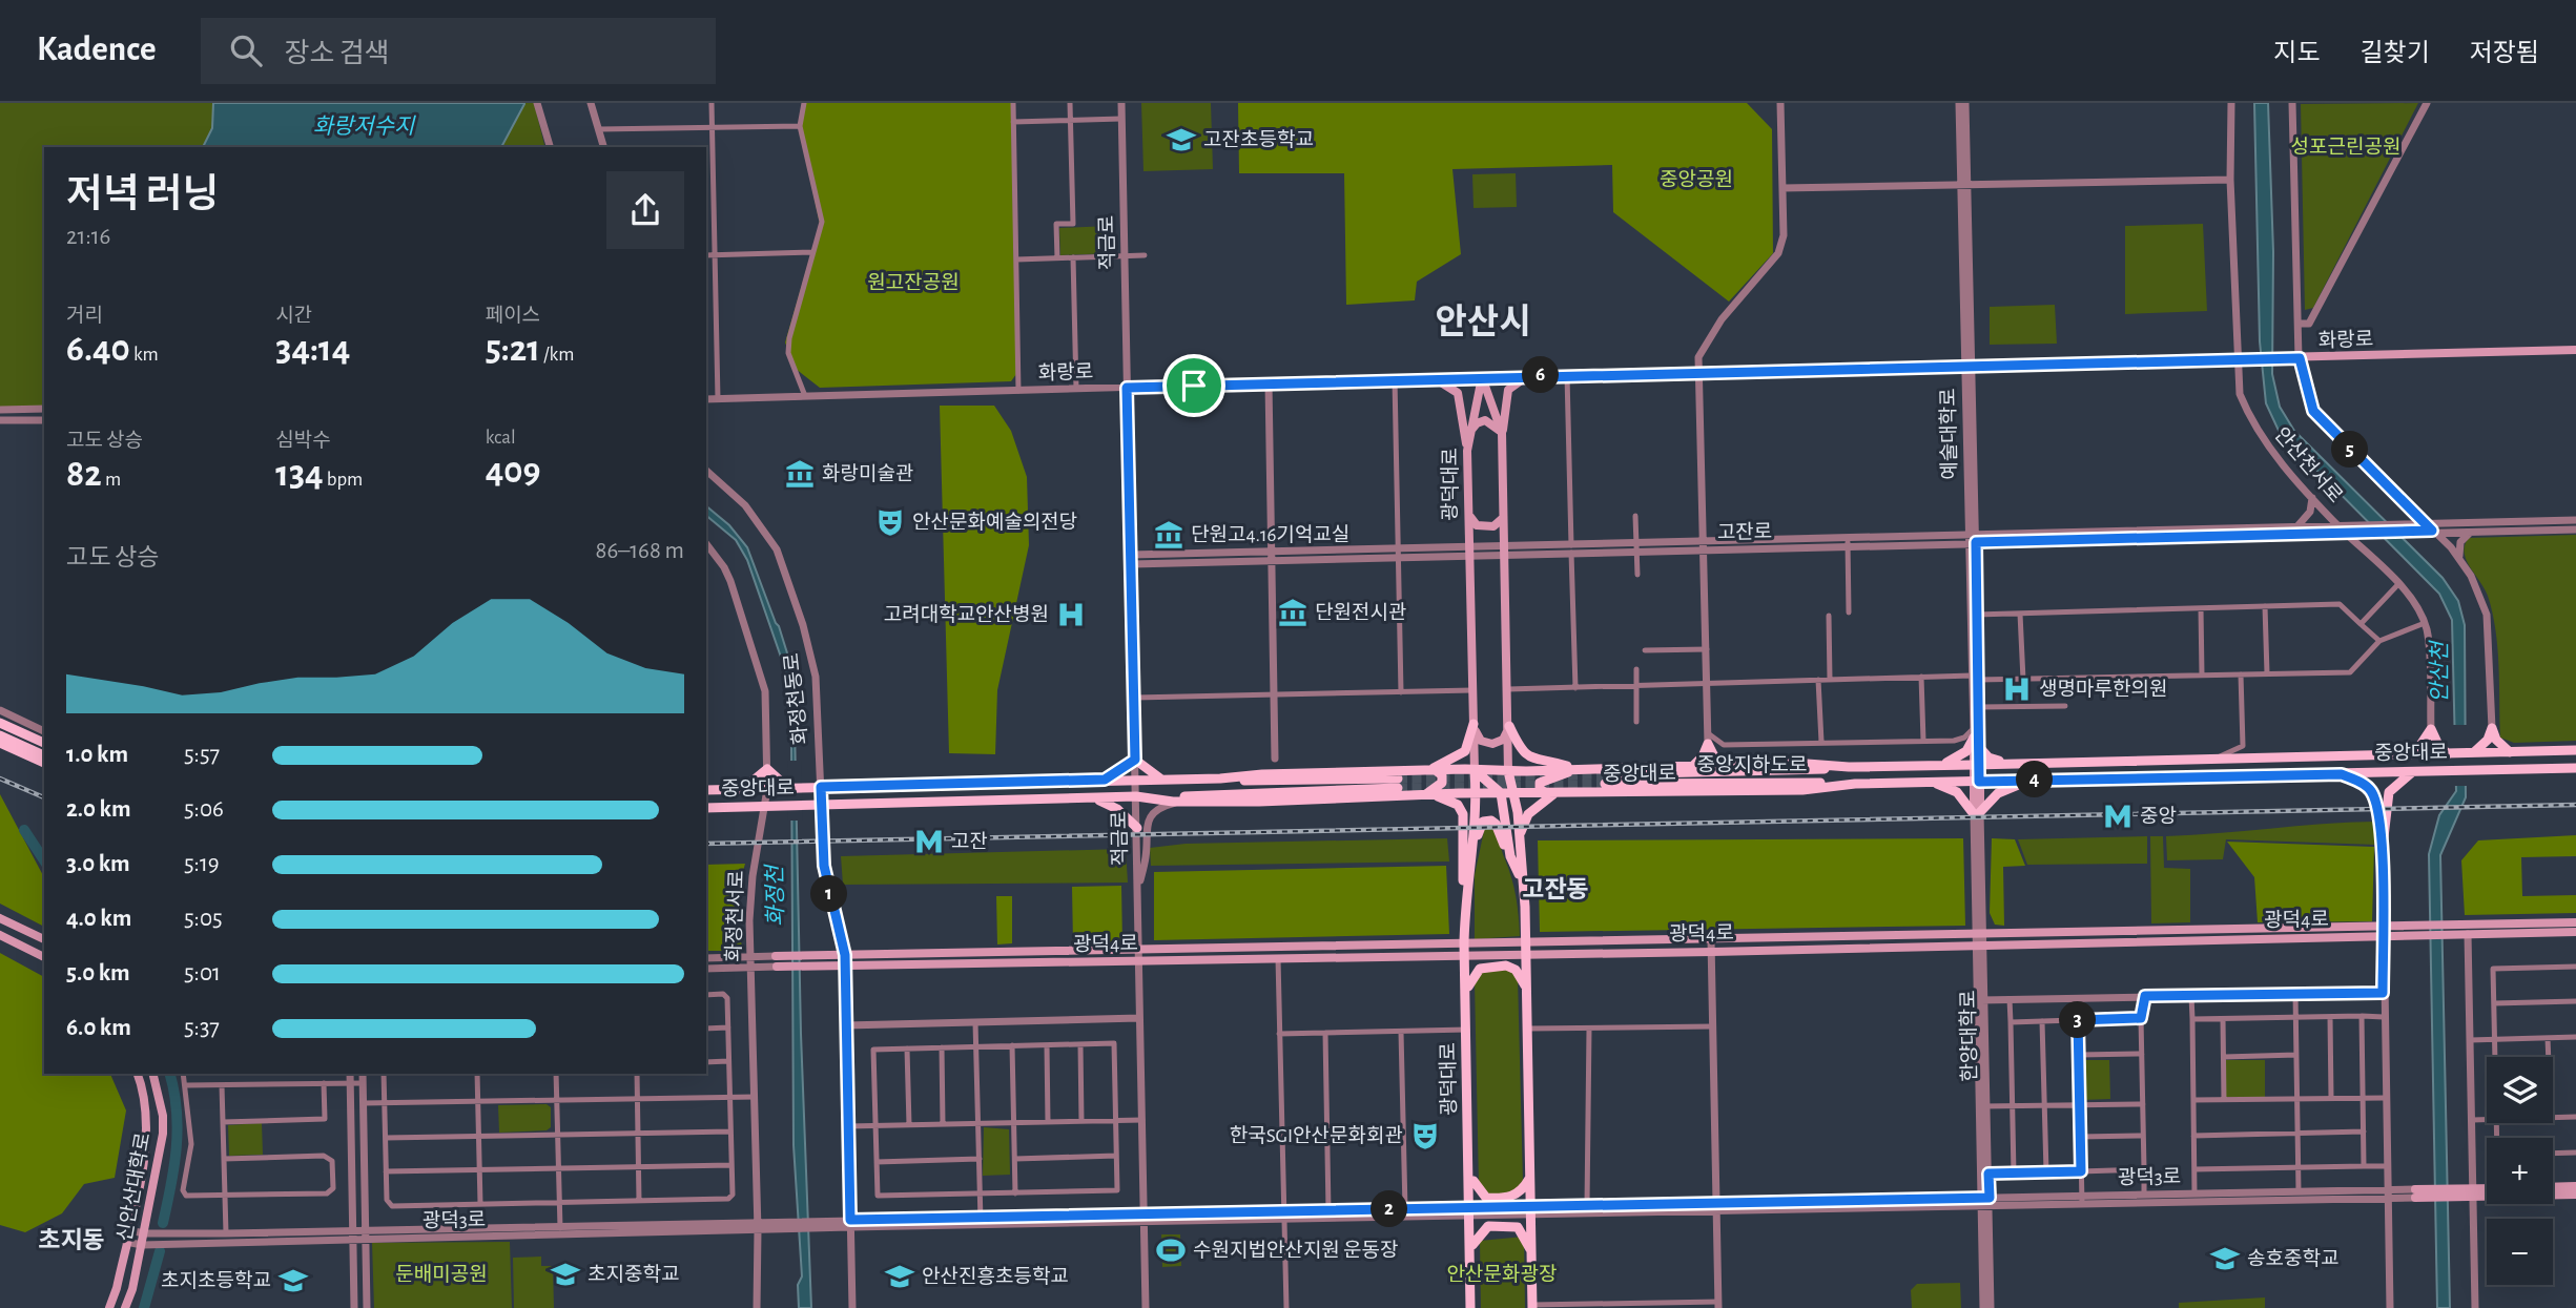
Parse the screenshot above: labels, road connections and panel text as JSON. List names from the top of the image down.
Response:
{
  "streets": {
    "main road": [
      "화랑로",
      "예술대학로",
      "광덕대로",
      "중앙대로",
      "중앙지하도로",
      "광덕4로",
      "한양대학로",
      "신안산대학로"
    ],
    "street": [
      "적금로",
      "안산천서로",
      "고잔로",
      "화정천동로",
      "화정천서로",
      "광덕3로"
    ]
  },
  "crossings": [
    ["적금로", "화랑로"],
    ["적금로", "고잔로"],
    ["적금로", "중앙대로"],
    ["적금로", "광덕4로"],
    ["적금로", "광덕3로"],
    ["화랑로", "예술대학로"],
    ["화랑로", "안산천서로"],
    ["화랑로", "광덕대로"],
    ["예술대학로", "고잔로"],
    ["예술대학로", "중앙대로"],
    ["예술대학로", "한양대학로"],
    ["안산천서로", "고잔로"],
    ["광덕대로", "고잔로"],
    ["광덕대로", "중앙대로"],
    ["광덕대로", "광덕4로"],
    ["광덕대로", "광덕3로"],
    ["화정천동로", "중앙대로"],
    ["화정천동로", "광덕4로"],
    ["화정천동로", "광덕3로"],
    ["중앙대로", "중앙지하도로"],
    ["중앙대로", "화정천서로"],
    ["중앙대로", "한양대학로"],
    ["화정천서로", "광덕3로"],
    ["광덕4로", "한양대학로"],
    ["한양대학로", "광덕3로"],
    ["광덕3로", "신안산대학로"]
  ],
  "districts": ["안산시", "고잔동", "초지동"],
  "water": ["화랑저수지", "안산천", "화정천"],
  "parks": [
    "성포근린공원",
    "중앙공원",
    "원고잔공원",
    "둔배미공원",
    "안산문화광장"
  ],
  "places": {
    "school or university": [
      "고잔초등학교",
      "송호중학교",
      "초지중학교",
      "안산진흥초등학교",
      "초지초등학교"
    ],
    "museum": ["화랑미술관", "단원고4.16기억교실", "단원전시관"],
    "theatre": ["안산문화예술의전당", "한국SGI안산문화회관"],
    "hospital": ["고려대학교안산병원", "생명마루한의원"],
    "metro station": ["중앙", "고잔"],
    "sports": ["수원지법안산지원 운동장"]
  },
  "page": {
    "header": "Kadence",
    "search": "장소 검색",
    "nav": ["지도", "길찾기", "저장됨"],
    "heading": ["저녁 러닝", "21:16"],
    "stats": [
      ["거리", "6.40 km"],
      ["시간", "34:14"],
      ["페이스", "5:21 /km"],
      ["고도 상승", "82 m"],
      ["심박수", "134 bpm"],
      ["kcal", "409"]
    ],
    "pins": [
      "6",
      "5",
      "4",
      "1",
      "3",
      "2"
    ],
    "chart": ["고도 상승", "86–168 m"],
    "list": [
      {
        "name": "1.0 km",
        "note": "5:57"
      },
      {
        "name": "2.0 km",
        "note": "5:06"
      },
      {
        "name": "3.0 km",
        "note": "5:19"
      },
      {
        "name": "4.0 km",
        "note": "5:05"
      },
      {
        "name": "5.0 km",
        "note": "5:01"
      },
      {
        "name": "6.0 km",
        "note": "5:37"
      }
    ],
    "map_buttons": ["+", "−"]
  }
}
